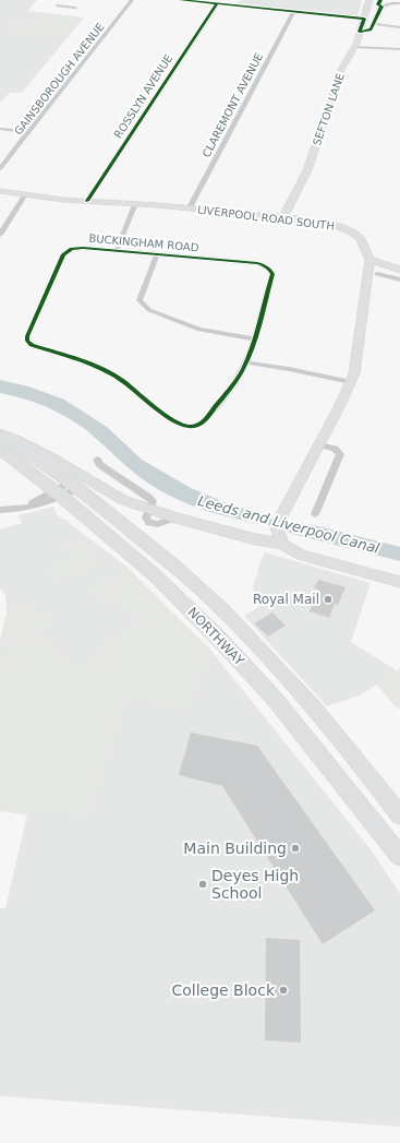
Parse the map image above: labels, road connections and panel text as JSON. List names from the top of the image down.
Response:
{
  "streets": {
    "highway": ["NORTHWAY"],
    "main road": ["SEFTON LANE", "LIVERPOOL ROAD SOUTH"],
    "street": [
      "GAINSBOROUGH AVENUE",
      "ROSSLYN AVENUE",
      "CLAREMONT AVENUE",
      "BUCKINGHAM ROAD"
    ]
  },
  "crossings": [
    ["ROSSLYN AVENUE", "LIVERPOOL ROAD SOUTH"],
    ["CLAREMONT AVENUE", "LIVERPOOL ROAD SOUTH"],
    ["SEFTON LANE", "LIVERPOOL ROAD SOUTH"]
  ],
  "water": ["Leeds and Liverpool Canal"],
  "places": [
    "Royal Mail",
    "Main Building",
    "Deyes High School",
    "College Block"
  ]
}
